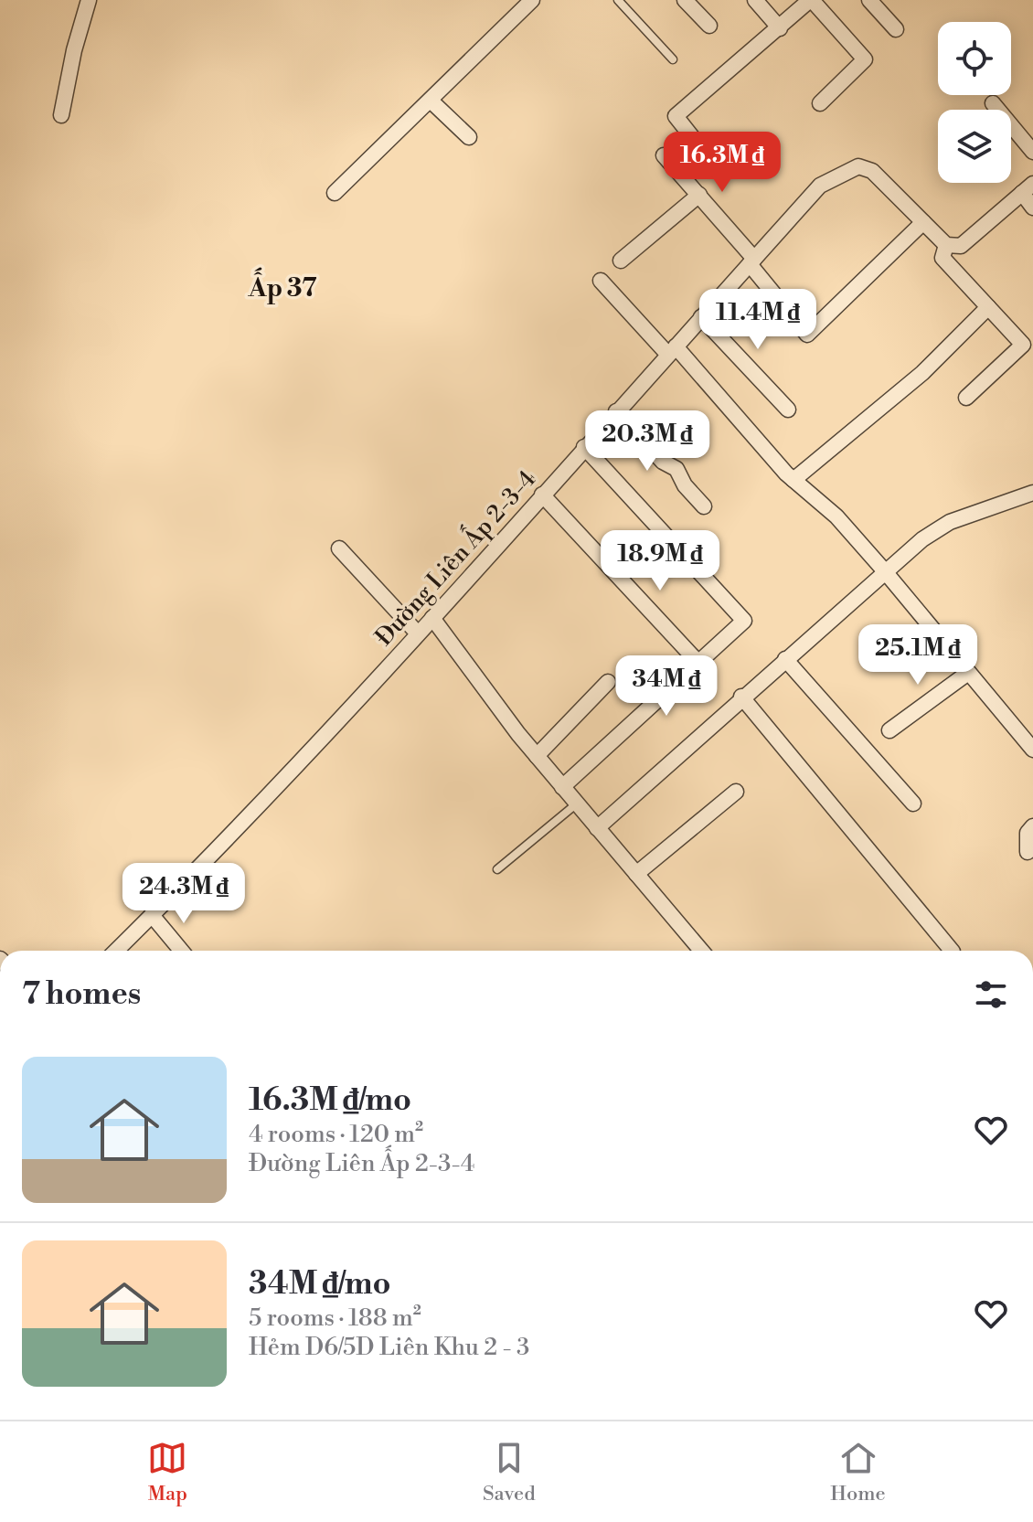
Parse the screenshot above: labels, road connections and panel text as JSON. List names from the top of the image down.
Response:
{
  "streets": {
    "street": ["Đường Liên Ấp 2-3-4"]
  },
  "districts": ["Ấp 37"],
  "page": {
    "price": [
      "16.3M ₫",
      "11.4M ₫",
      "20.3M ₫",
      "18.9M ₫",
      "25.1M ₫",
      "34M ₫",
      "24.3M ₫"
    ],
    "heading": "7 homes",
    "list": [
      {
        "name": "16.3M ₫/mo",
        "note": "4 rooms · 120 m² · Đường Liên Ấp 2-3-4"
      },
      {
        "name": "34M ₫/mo",
        "note": "5 rooms · 188 m² · Hẻm D6/5D Liên Khu 2 - 3"
      }
    ],
    "tabs": ["Map", "Saved", "Home"]
  }
}
